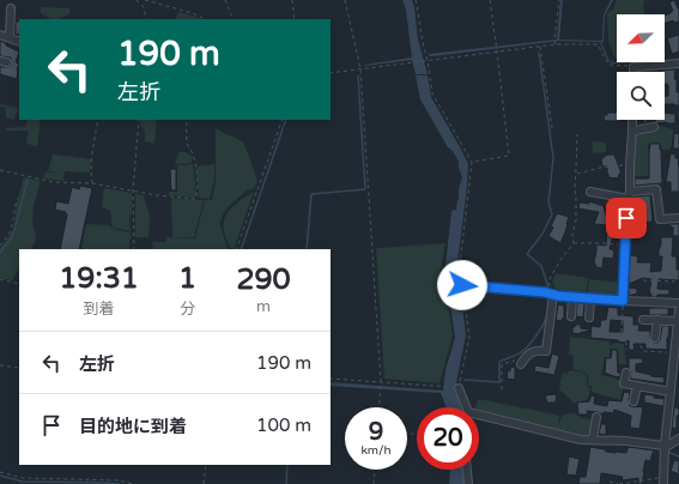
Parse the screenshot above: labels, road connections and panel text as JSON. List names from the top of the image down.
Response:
{
  "north": "bottom left",
  "page": {
    "turn": ["190 m", "左折"],
    "eta": [
      "19:31",
      "到着",
      "1",
      "分",
      "290",
      "m"
    ],
    "list": [
      {
        "name": "左折",
        "value": "190 m"
      },
      {
        "name": "目的地に到着",
        "value": "100 m"
      }
    ],
    "speed": "9 km/h",
    "limit": "20"
  }
}
